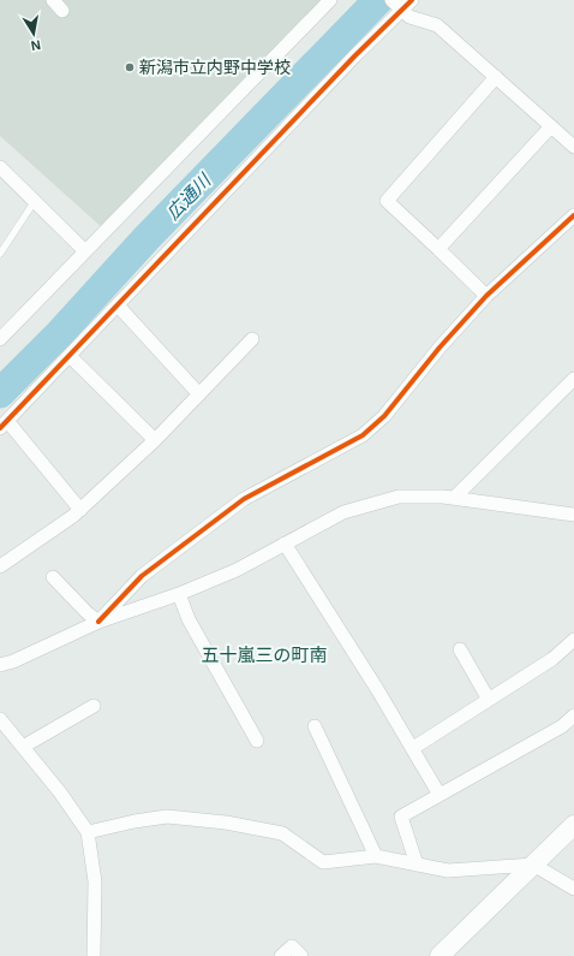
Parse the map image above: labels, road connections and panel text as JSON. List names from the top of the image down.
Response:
{
  "districts": ["五十嵐三の町南"],
  "water": ["広通川"],
  "places": ["新潟市立内野中学校"],
  "north": "bottom"
}
